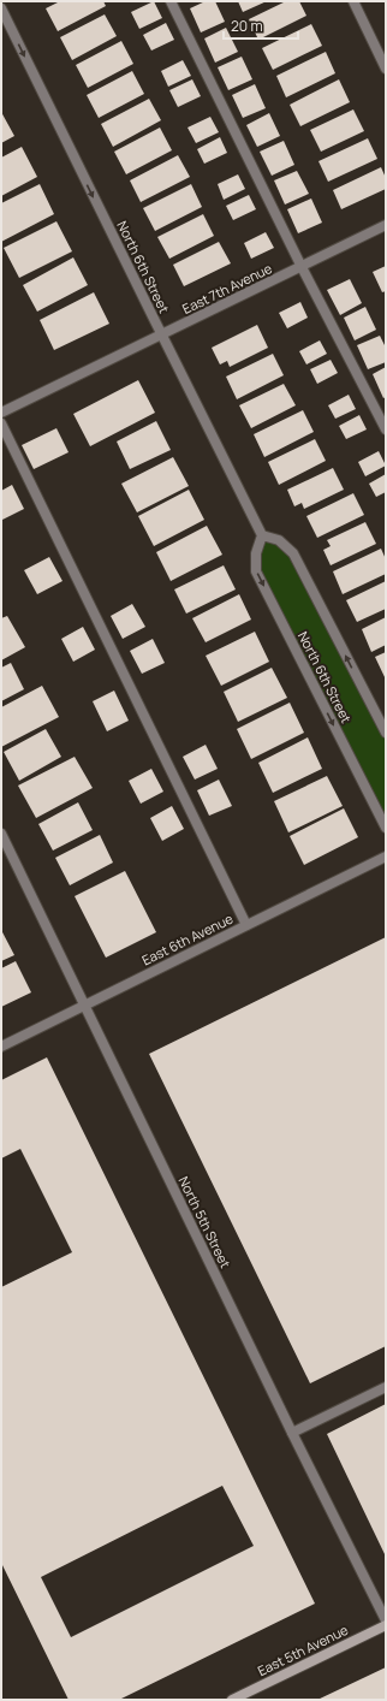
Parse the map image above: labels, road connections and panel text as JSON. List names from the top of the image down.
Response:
{
  "streets": {
    "main road": ["East 5th Avenue"],
    "street": [
      "North 6th Street",
      "East 7th Avenue",
      "East 6th Avenue",
      "North 5th Street"
    ]
  },
  "crossings": [
    ["North 6th Street", "East 7th Avenue"],
    ["East 6th Avenue", "North 5th Street"]
  ],
  "scale_bar": "20 m"
}
